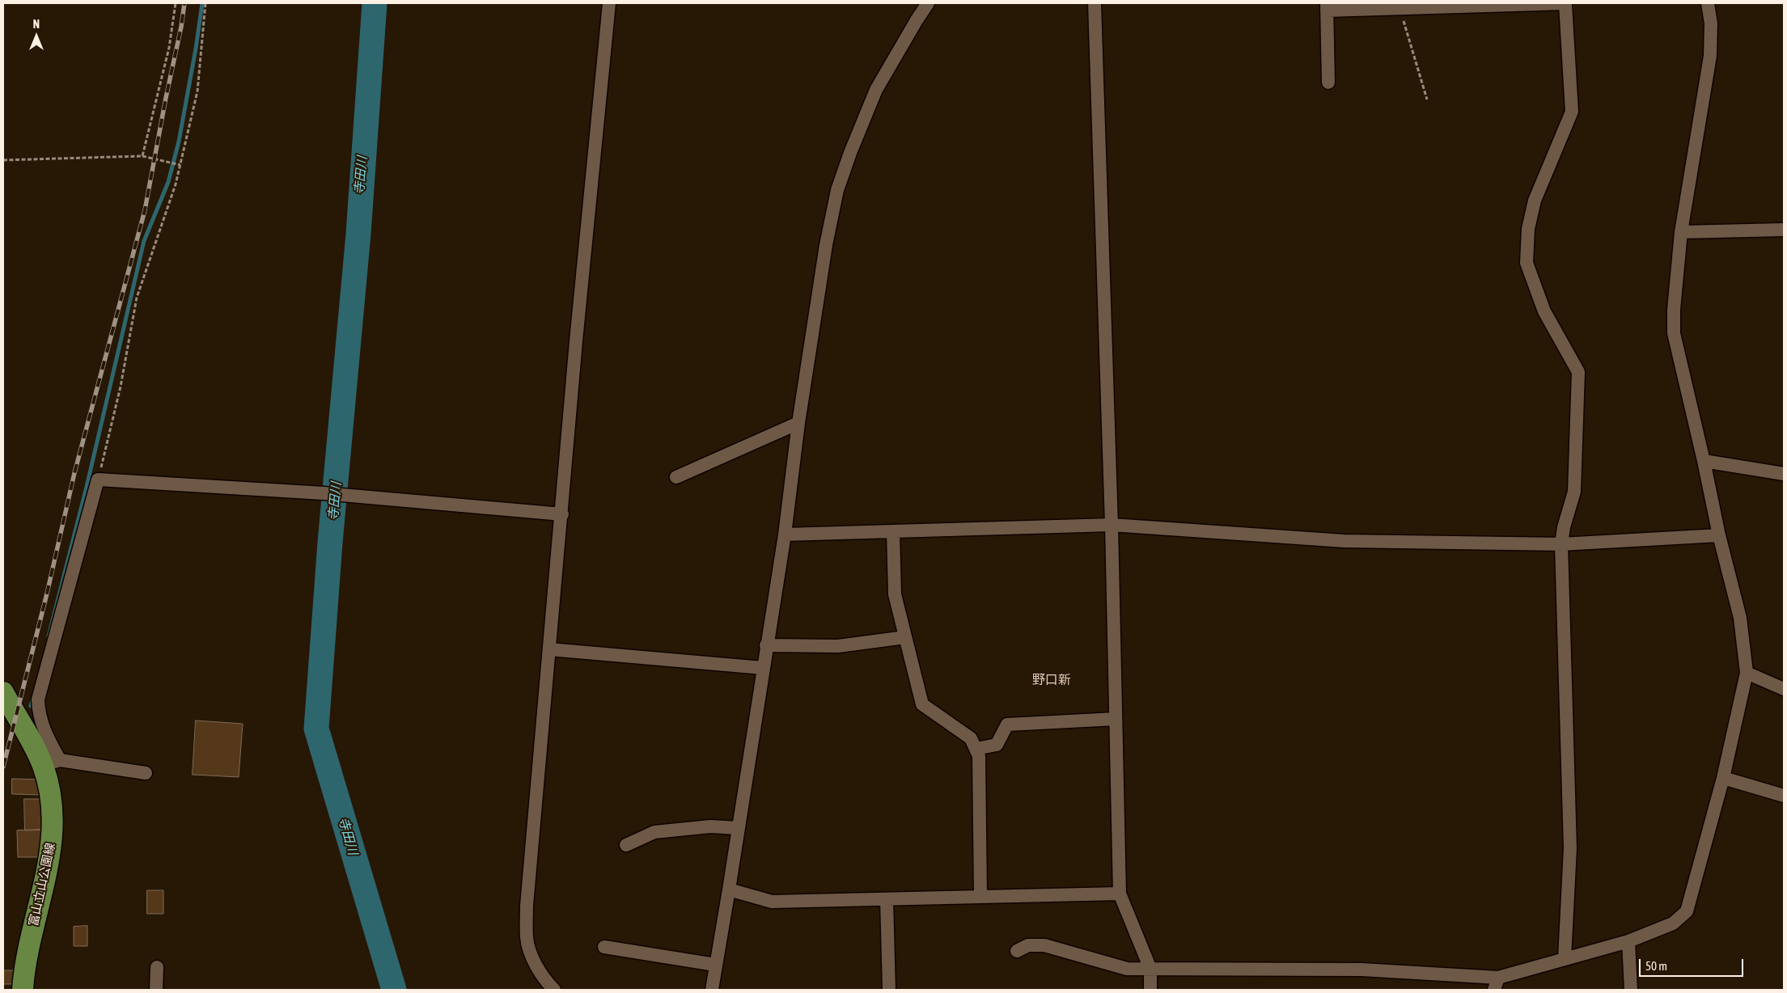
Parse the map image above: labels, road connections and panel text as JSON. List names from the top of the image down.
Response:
{
  "streets": {
    "main road": ["富山立山公園線"]
  },
  "districts": ["野口新"],
  "water": ["寺田川"],
  "scale_bar": "50 m",
  "north": "top"
}
